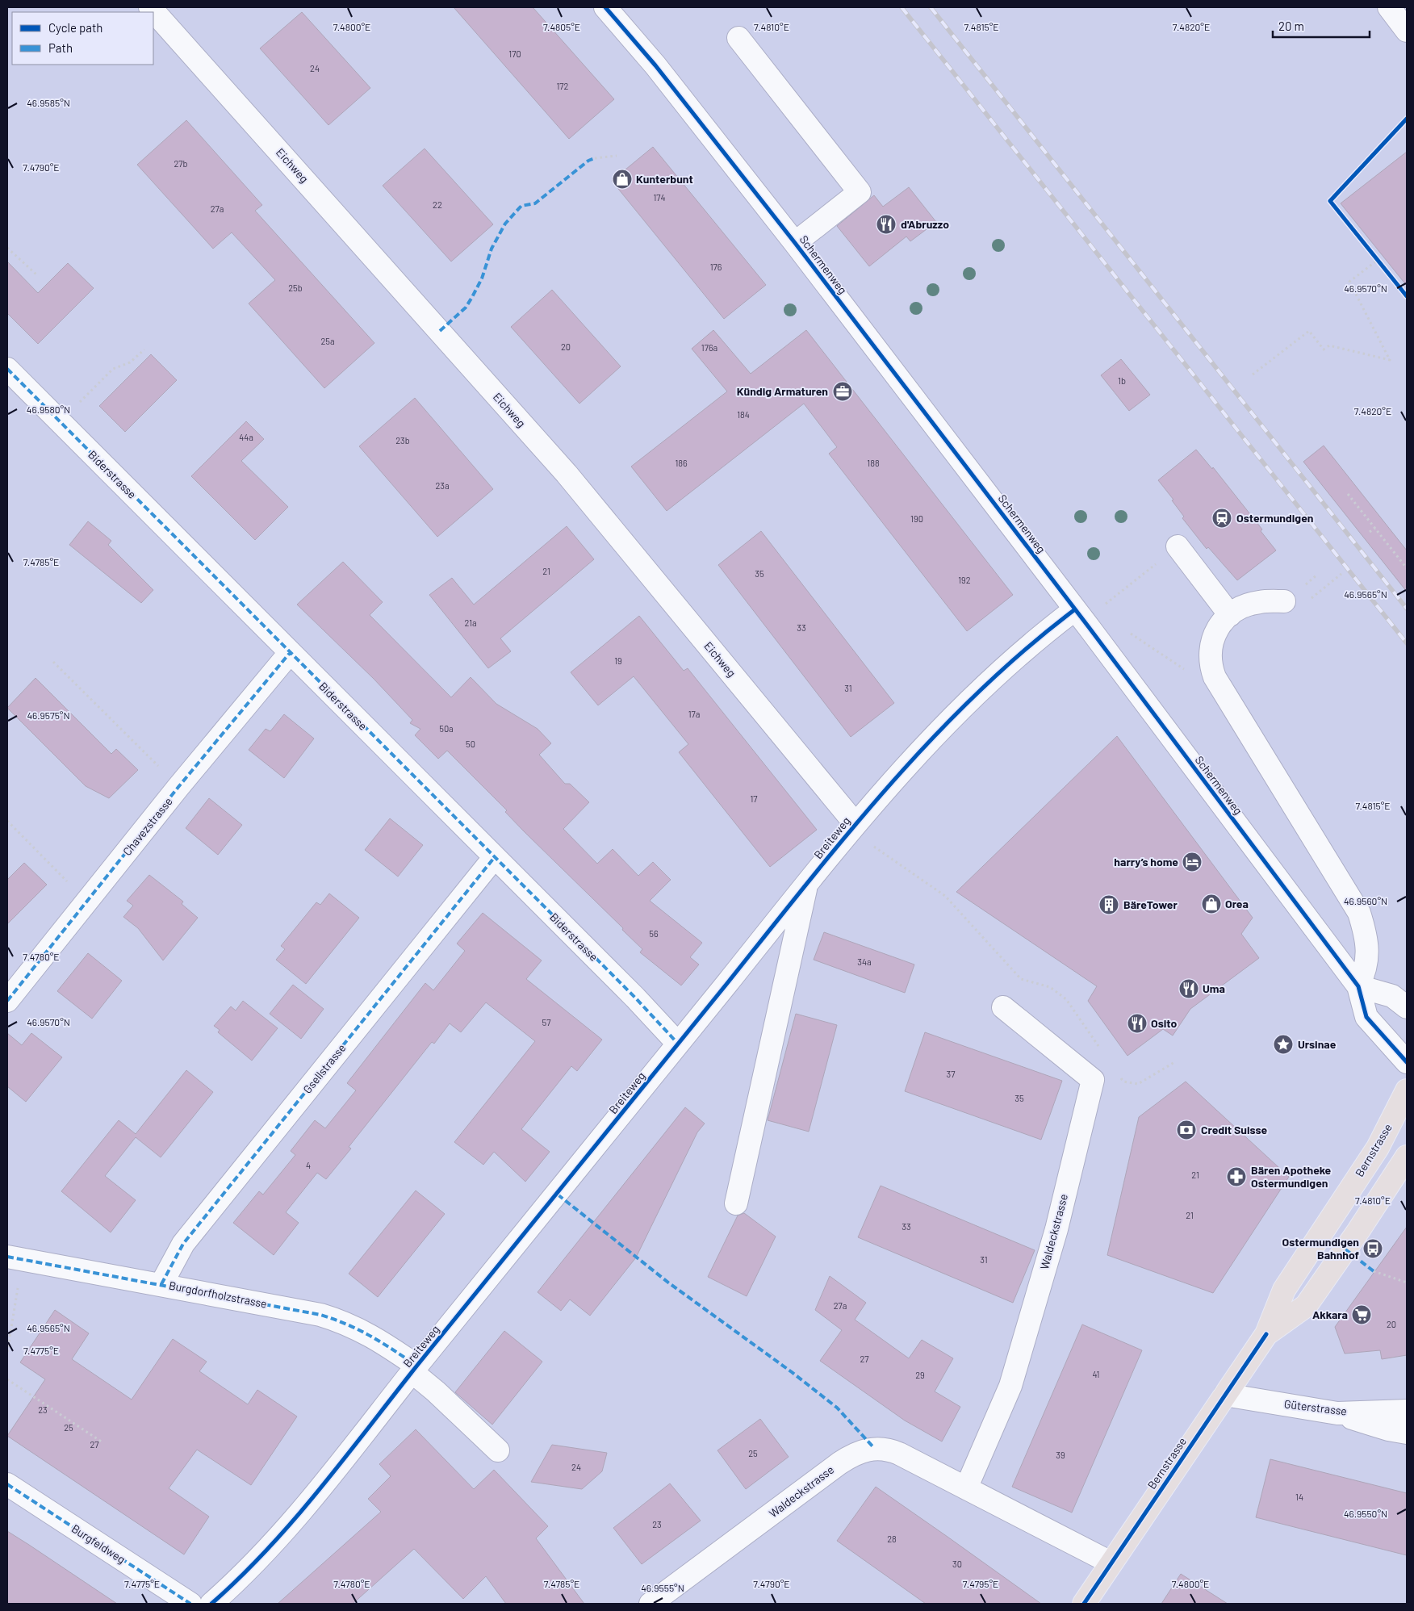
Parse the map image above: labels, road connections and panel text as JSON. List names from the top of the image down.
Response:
{
  "streets": {
    "main road": ["Bernstrasse"],
    "street": [
      "Eichweg",
      "Schermenweg",
      "Biderstrasse",
      "Chavezstrasse",
      "Breiteweg",
      "Gsellstrasse",
      "Waldeckstrasse",
      "Burgdorfholzstrasse",
      "Güterstrasse",
      "Burgfeldweg"
    ]
  },
  "crossings": [
    ["Eichweg", "Breiteweg"],
    ["Schermenweg", "Breiteweg"],
    ["Biderstrasse", "Chavezstrasse"],
    ["Biderstrasse", "Breiteweg"],
    ["Biderstrasse", "Gsellstrasse"],
    ["Breiteweg", "Burgdorfholzstrasse"],
    ["Gsellstrasse", "Burgdorfholzstrasse"],
    ["Bernstrasse", "Waldeckstrasse"],
    ["Bernstrasse", "Güterstrasse"]
  ],
  "places": {
    "shop": ["Kunterbunt", "Orea"],
    "restaurant": ["d'Abruzzo", "Uma", "Osito"],
    "office": ["Kündig Armaturen"],
    "station": ["Ostermundigen"],
    "hotel": ["harry’s home"],
    "building": ["BäreTower"],
    "place": ["Ursinae"],
    "bank": ["Credit Suisse"],
    "pharmacy": ["Bären Apotheke Ostermundigen"],
    "bus stop": ["Ostermundigen Bahnhof"],
    "supermarket": ["Akkara"]
  },
  "house_numbers": [
    "170",
    "24",
    "172",
    "27b",
    "174",
    "22",
    "27a",
    "176",
    "25b",
    "25a",
    "20",
    "176a",
    "1b",
    "184",
    "44a",
    "23b",
    "186",
    "188",
    "23a",
    "190",
    "21",
    "35",
    "192",
    "21a",
    "33",
    "19",
    "31",
    "17a",
    "50a",
    "50",
    "17",
    "56",
    "34a",
    "57",
    "37",
    "35",
    "4",
    "21",
    "21",
    "33",
    "31",
    "27a",
    "20",
    "27",
    "41",
    "29",
    "23",
    "25",
    "27",
    "25",
    "39",
    "24",
    "14",
    "23",
    "28",
    "30"
  ],
  "legend": ["Cycle path", "Path"],
  "scale_bar": "20 m",
  "coordinates": [
    "7.4800°E",
    "7.4805°E",
    "7.4810°E",
    "7.4815°E",
    "7.4820°E",
    "46.9585°N",
    "7.4790°E",
    "46.9570°N",
    "46.9580°N",
    "7.4785°E",
    "46.9565°N",
    "46.9575°N",
    "46.9560°N",
    "7.4780°E",
    "7.4775°E",
    "46.9550°N",
    "7.4795°E",
    "46.9555°N"
  ]
}
